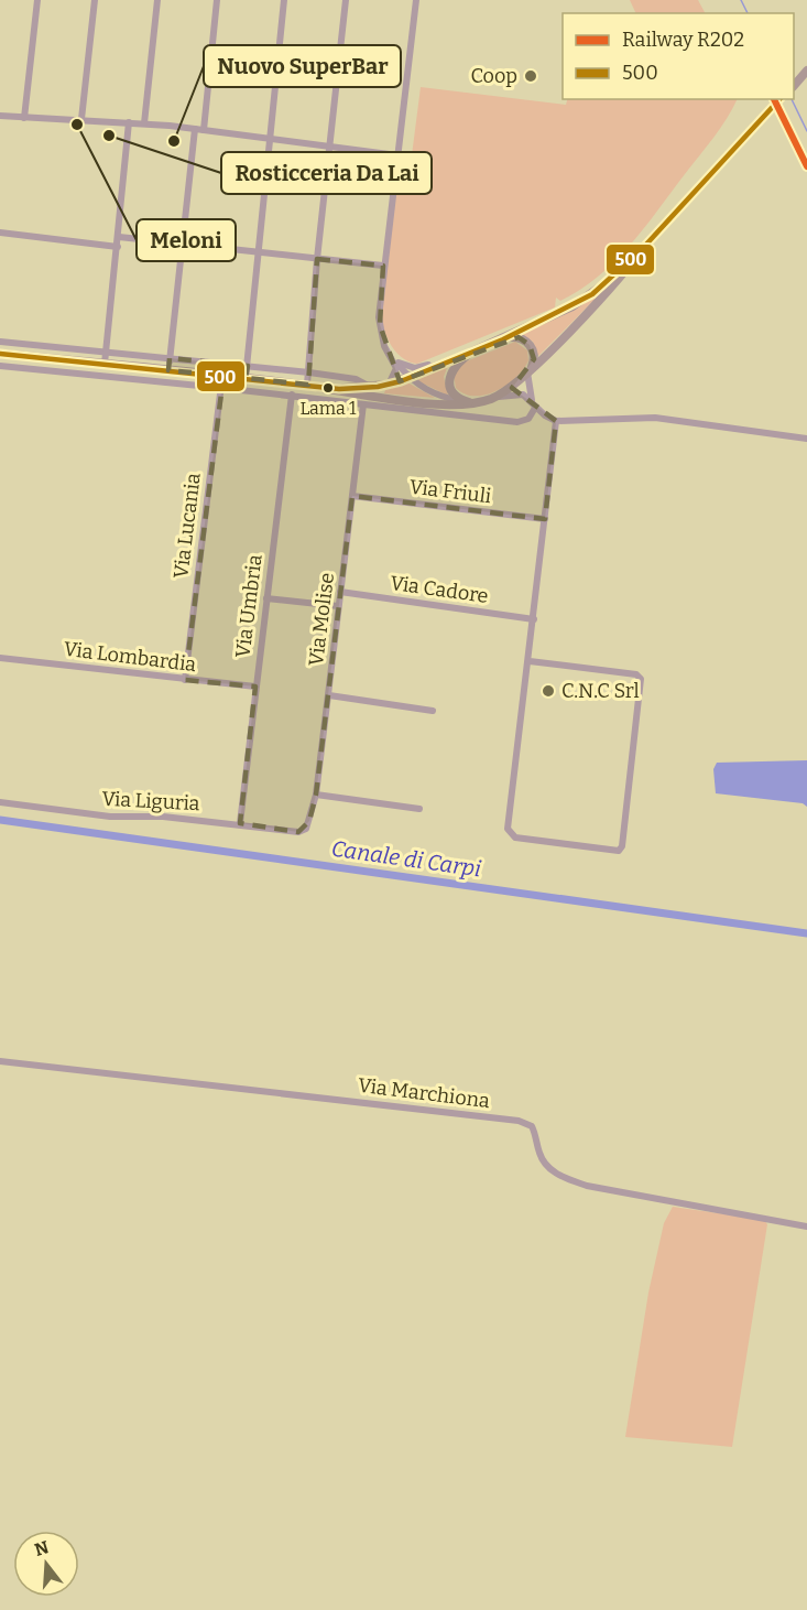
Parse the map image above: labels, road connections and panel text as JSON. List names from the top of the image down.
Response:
{
  "streets": {
    "street": [
      "Via Friuli",
      "Via Lucania",
      "Via Cadore",
      "Via Umbria",
      "Via Molise",
      "Via Lombardia",
      "Via Liguria",
      "Via Marchiona"
    ]
  },
  "crossings": [
    ["Via Friuli", "Via Molise"],
    ["Via Lucania", "Via Lombardia"],
    ["Via Cadore", "Via Molise"],
    ["Via Umbria", "Via Lombardia"],
    ["Via Umbria", "Via Liguria"],
    ["Via Molise", "Via Liguria"]
  ],
  "water": ["Canale di Carpi"],
  "places": [
    "Coop",
    "Meloni",
    "Rosticceria Da Lai",
    "Nuovo SuperBar",
    "Lama 1",
    "C.N.C Srl"
  ],
  "lines": ["rail line R202", "transit line 500"],
  "legend": ["Railway R202", "500"],
  "north": "top"
}
